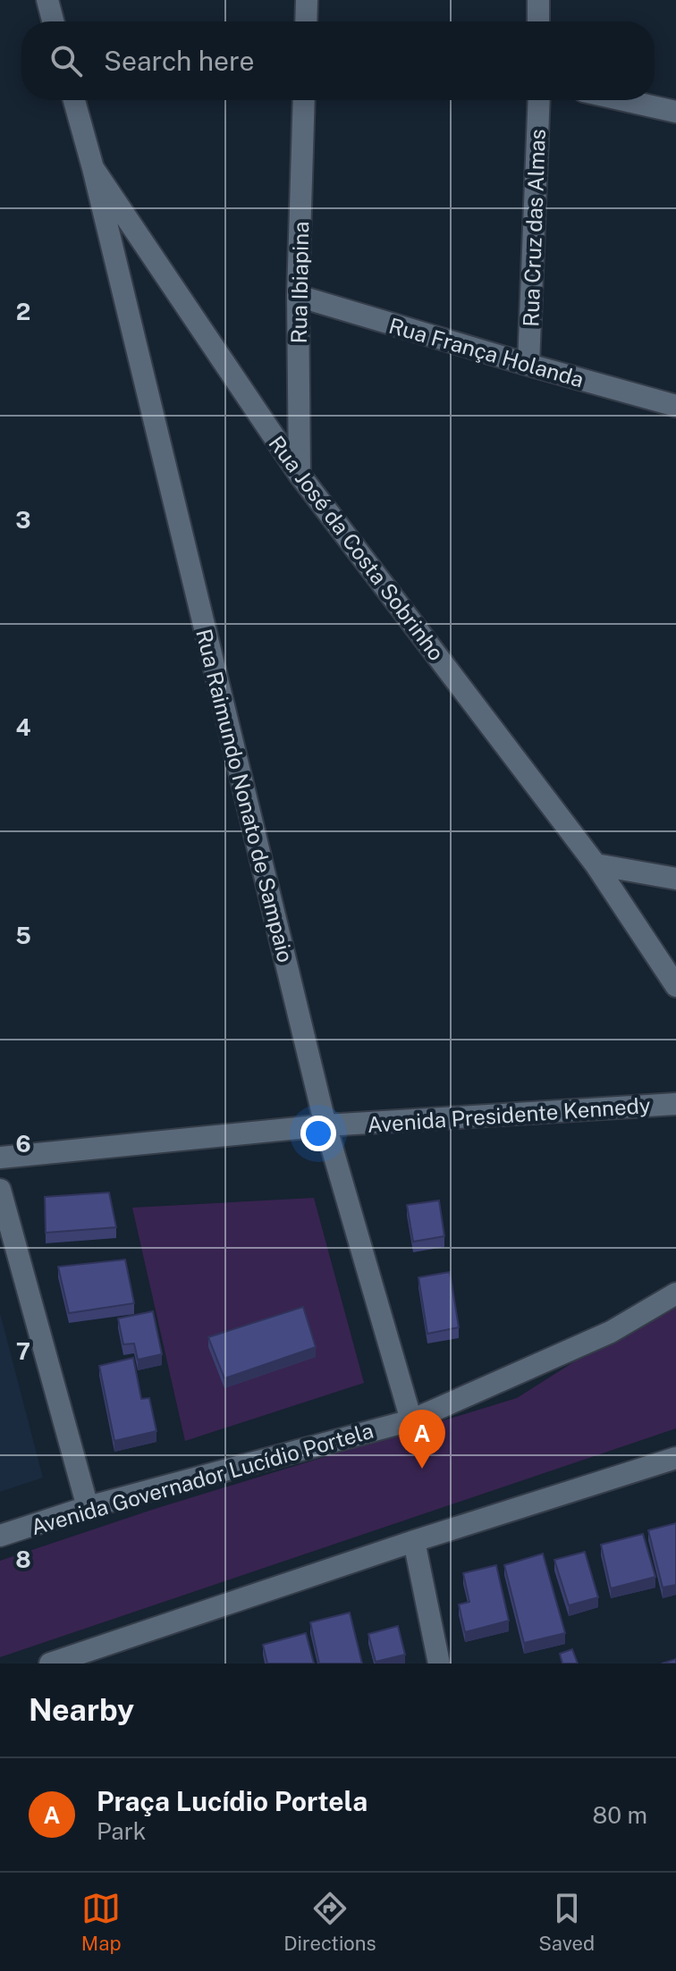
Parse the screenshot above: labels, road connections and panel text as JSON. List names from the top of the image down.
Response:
{
  "streets": {
    "street": [
      "Rua Cruz das Almas",
      "Rua Ibiapina",
      "Rua França Holanda",
      "Rua José da Costa Sobrinho",
      "Rua Raimundo Nonato de Sampaio",
      "Avenida Presidente Kennedy",
      "Avenida Governador Lucídio Portela"
    ]
  },
  "crossings": [
    ["Rua Cruz das Almas", "Rua França Holanda"],
    ["Rua Ibiapina", "Rua França Holanda"],
    ["Rua Ibiapina", "Rua José da Costa Sobrinho"],
    ["Rua José da Costa Sobrinho", "Rua Raimundo Nonato de Sampaio"],
    ["Rua Raimundo Nonato de Sampaio", "Avenida Presidente Kennedy"],
    ["Rua Raimundo Nonato de Sampaio", "Avenida Governador Lucídio Portela"]
  ],
  "page": {
    "search": "Search here",
    "pins": "A",
    "heading": "Nearby",
    "list": [
      {
        "mark": "A",
        "name": "Praça Lucídio Portela",
        "note": "Park",
        "value": "80 m"
      }
    ],
    "nav": ["Map", "Directions", "Saved"]
  },
  "grid": {
    "rows": [
      "2",
      "3",
      "4",
      "5",
      "6",
      "7",
      "8"
    ]
  }
}
